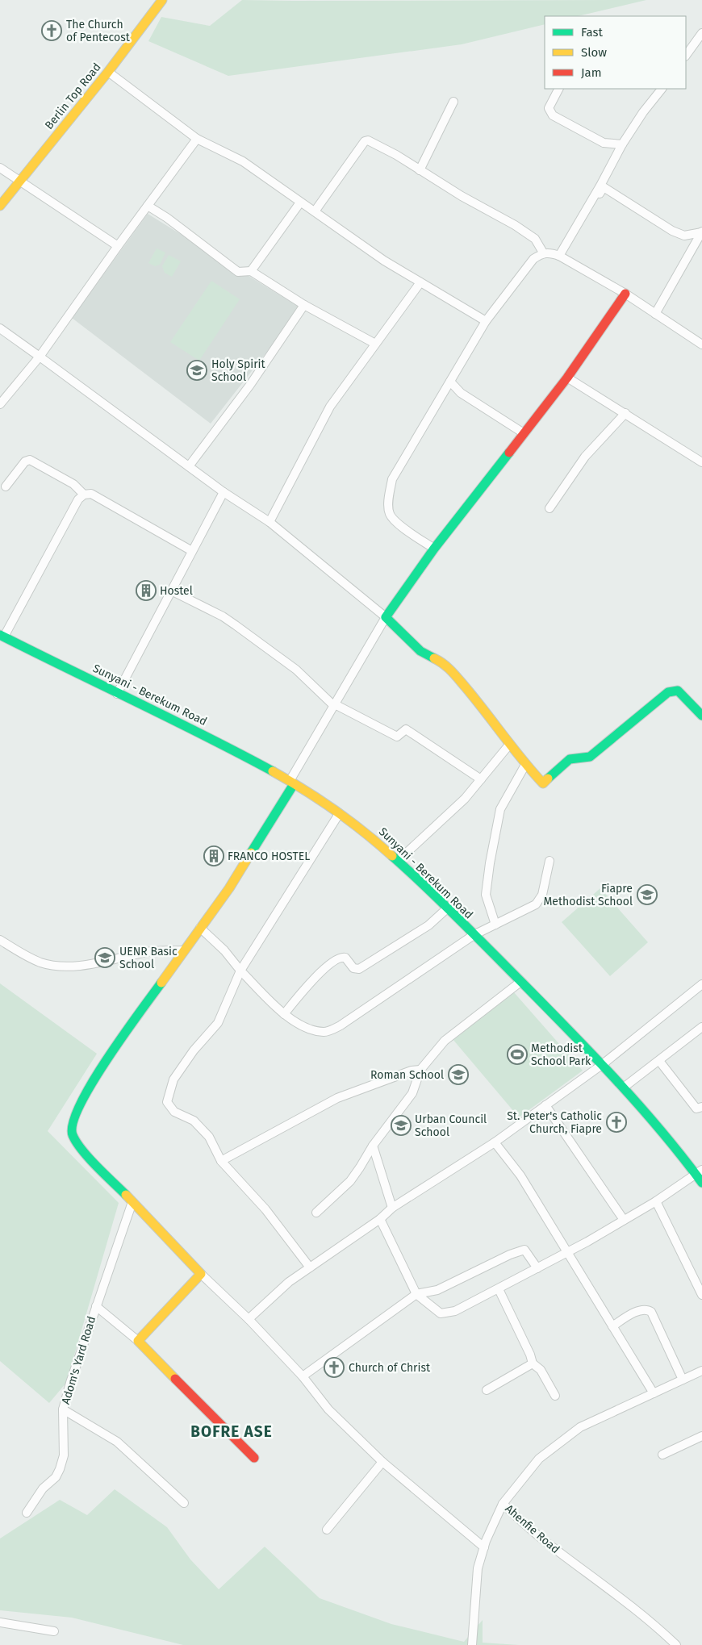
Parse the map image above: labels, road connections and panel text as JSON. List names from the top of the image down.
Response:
{
  "streets": {
    "street": [
      "Berlin Top Road",
      "Sunyani - Berekum Road",
      "Adom's Yard Road",
      "Ahenfie Road"
    ]
  },
  "districts": ["BOFRE ASE"],
  "places": {
    "church": ["The Church of Pentecost", "St. Peter's Catholic Church, Fiapre", "Church of Christ"],
    "school or university": [
      "Holy Spirit School",
      "Fiapre Methodist School",
      "UENR Basic School",
      "Roman School",
      "Urban Council School"
    ],
    "building": ["Hostel", "FRANCO HOSTEL"],
    "sports": ["Methodist School Park"]
  },
  "legend": ["Fast", "Slow", "Jam"]
}
